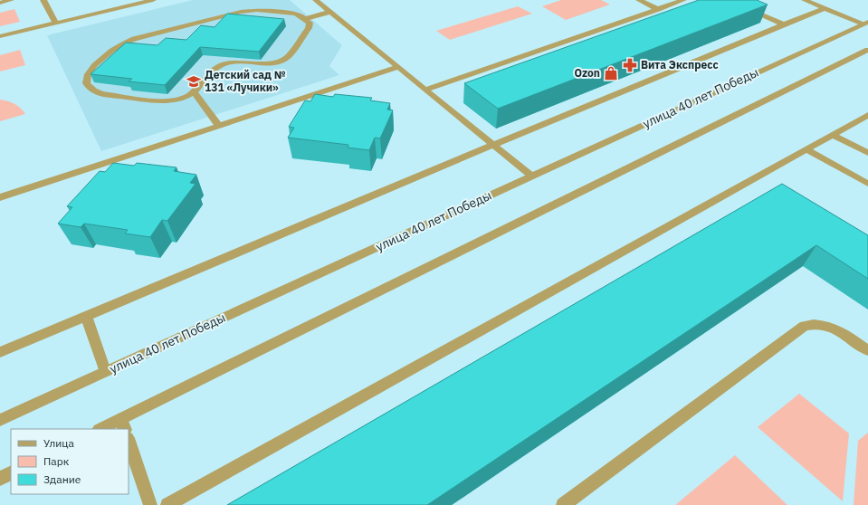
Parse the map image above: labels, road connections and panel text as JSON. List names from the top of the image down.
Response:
{
  "streets": {
    "street": ["улица 40 лет Победы"]
  },
  "places": {
    "pharmacy": ["Вита Экспресс"],
    "shop": ["Ozon"],
    "school or university": ["Детский сад № 131 «Лучики»"]
  },
  "legend": ["Улица", "Парк", "Здание"]
}
